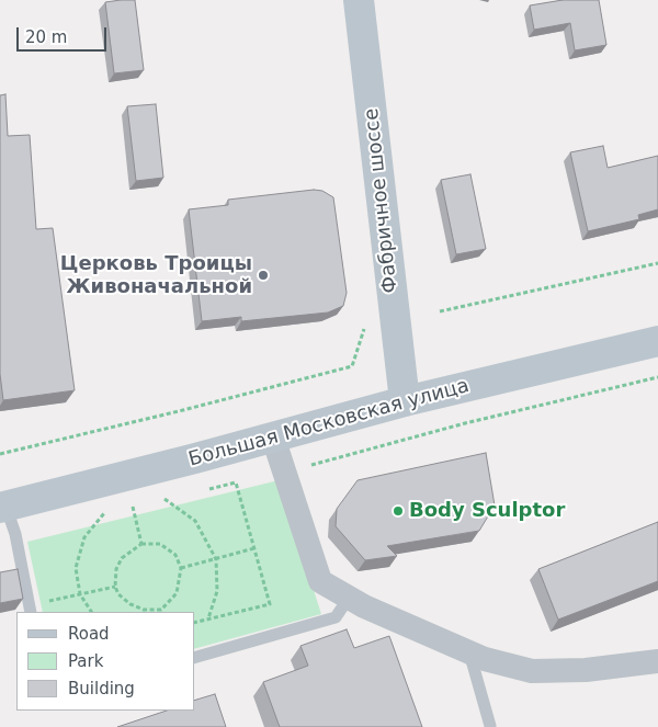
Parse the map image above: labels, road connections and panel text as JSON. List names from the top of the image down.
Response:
{
  "streets": {
    "main road": ["Фабричное шоссе", "Большая Московская улица"]
  },
  "crossings": [
    ["Фабричное шоссе", "Большая Московская улица"]
  ],
  "places": ["Церковь Троицы Живоначальной", "Body Sculptor"],
  "legend": ["Road", "Park", "Building"],
  "scale_bar": "20 m"
}
